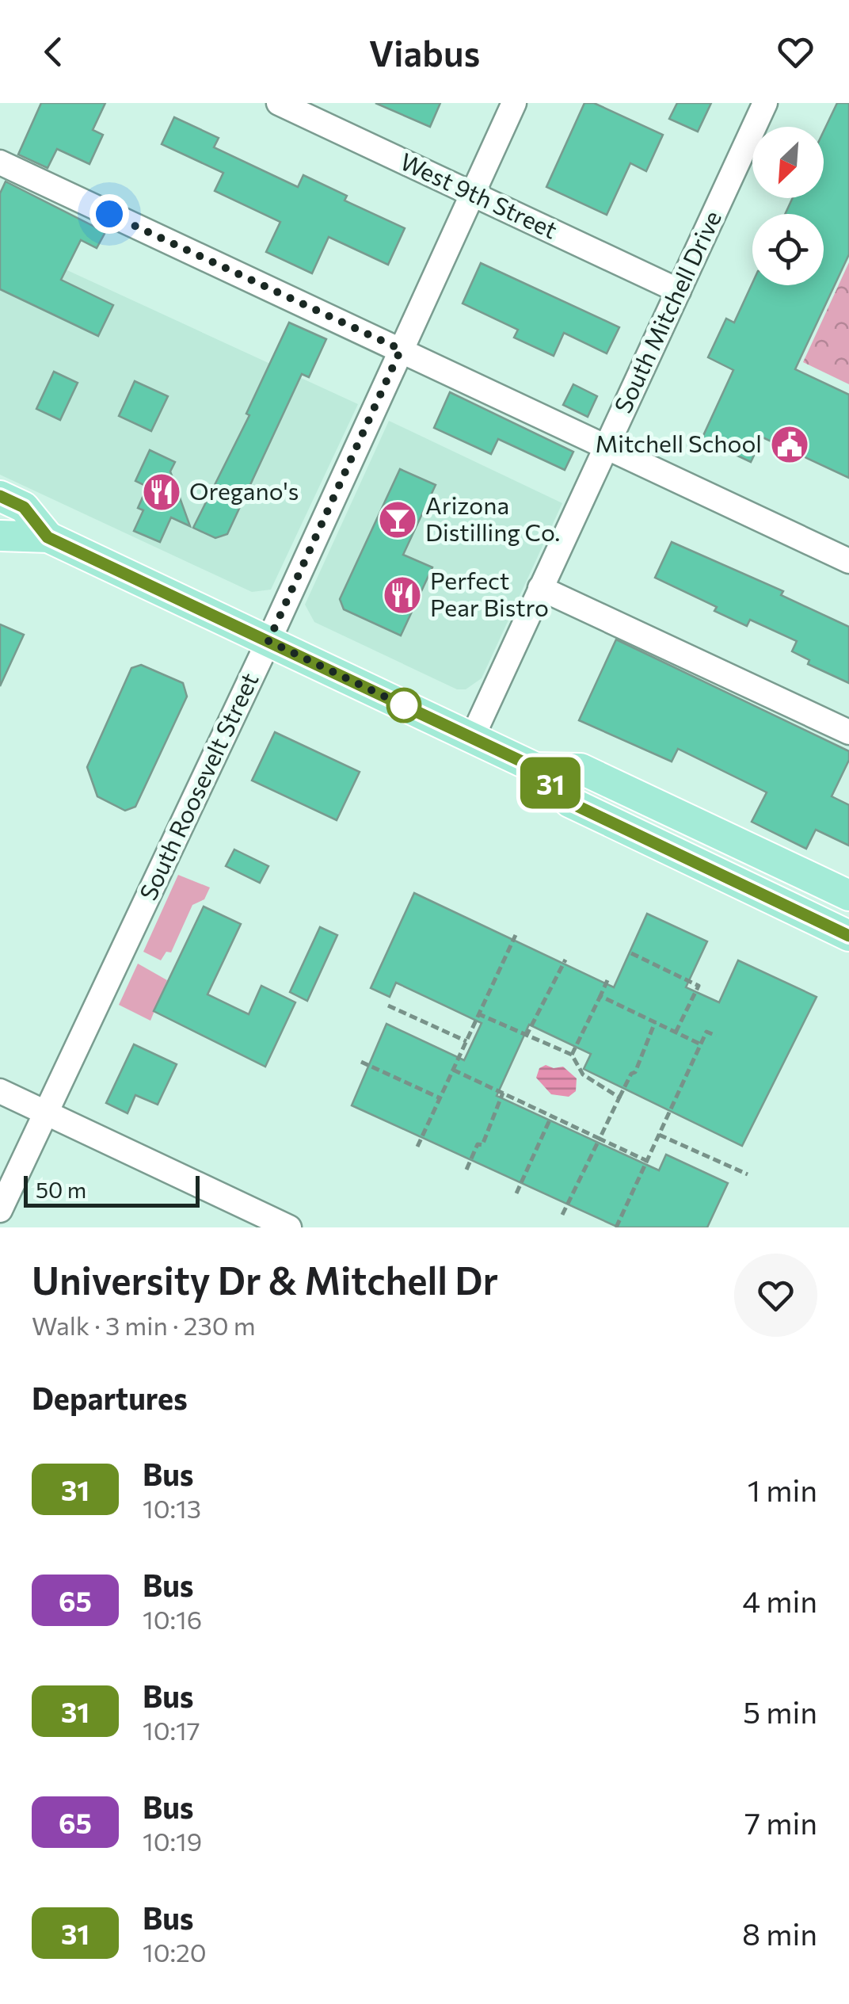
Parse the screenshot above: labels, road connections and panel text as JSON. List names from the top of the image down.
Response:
{
  "streets": {
    "street": ["West 9th Street", "South Mitchell Drive", "South Roosevelt Street"]
  },
  "crossings": [
    ["West 9th Street", "South Mitchell Drive"],
    ["West 9th Street", "South Roosevelt Street"]
  ],
  "places": {
    "public building": ["Mitchell School"],
    "restaurant": ["Oregano's", "Perfect Pear Bistro"],
    "bar": ["Arizona Distilling Co."]
  },
  "lines": ["bus line 31"],
  "scale_bar": "50 m",
  "north": "bottom left",
  "page": {
    "header": "Viabus",
    "on_map": "31",
    "scale": "50 m",
    "heading": [
      ["University Dr & Mitchell Dr", "Walk · 3 min · 230 m"],
      "Departures"
    ],
    "list": [
      {
        "mark": "31",
        "name": "Bus",
        "note": "10:13",
        "value": "1 min"
      },
      {
        "mark": "65",
        "name": "Bus",
        "note": "10:16",
        "value": "4 min"
      },
      {
        "mark": "31",
        "name": "Bus",
        "note": "10:17",
        "value": "5 min"
      },
      {
        "mark": "65",
        "name": "Bus",
        "note": "10:19",
        "value": "7 min"
      },
      {
        "mark": "31",
        "name": "Bus",
        "note": "10:20",
        "value": "8 min"
      }
    ]
  }
}
